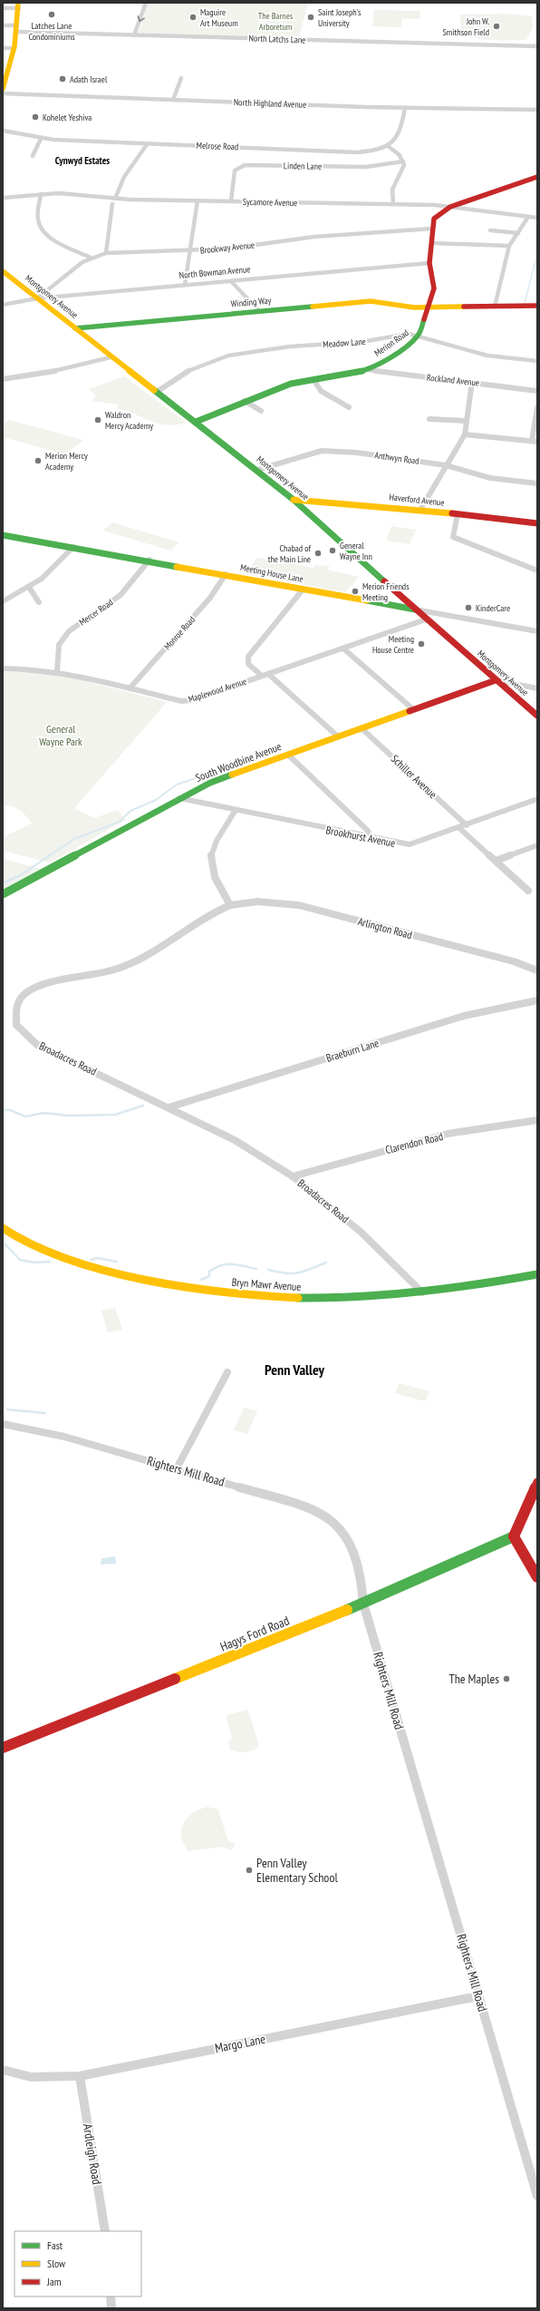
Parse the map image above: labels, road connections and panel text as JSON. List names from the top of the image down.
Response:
{
  "streets": {
    "street": [
      "North Latchs Lane",
      "North Highland Avenue",
      "Melrose Road",
      "Linden Lane",
      "Sycamore Avenue",
      "Brookway Avenue",
      "North Bowman Avenue",
      "Montgomery Avenue",
      "Winding Way",
      "Meadow Lane",
      "Merion Road",
      "Rockland Avenue",
      "Anthwyn Road",
      "Haverford Avenue",
      "Meeting House Lane",
      "Mercer Road",
      "Monroe Road",
      "Maplewood Avenue",
      "South Woodbine Avenue",
      "Schiller Avenue",
      "Brookhurst Avenue",
      "Arlington Road",
      "Braeburn Lane",
      "Broadacres Road",
      "Clarendon Road",
      "Bryn Mawr Avenue",
      "Righters Mill Road",
      "Hagys Ford Road",
      "Margo Lane",
      "Ardleigh Road"
    ]
  },
  "crossings": [
    ["Linden Lane", "Sycamore Avenue"],
    ["Sycamore Avenue", "Merion Road"],
    ["Brookway Avenue", "North Bowman Avenue"],
    ["Brookway Avenue", "Montgomery Avenue"],
    ["Brookway Avenue", "Merion Road"],
    ["North Bowman Avenue", "Montgomery Avenue"],
    ["North Bowman Avenue", "Merion Road"],
    ["Montgomery Avenue", "Winding Way"],
    ["Montgomery Avenue", "Meadow Lane"],
    ["Montgomery Avenue", "Merion Road"],
    ["Montgomery Avenue", "Anthwyn Road"],
    ["Montgomery Avenue", "Haverford Avenue"],
    ["Montgomery Avenue", "Meeting House Lane"],
    ["Montgomery Avenue", "Maplewood Avenue"],
    ["Montgomery Avenue", "South Woodbine Avenue"],
    ["Winding Way", "Merion Road"],
    ["Meadow Lane", "Merion Road"],
    ["Merion Road", "Rockland Avenue"],
    ["Meeting House Lane", "Mercer Road"],
    ["Meeting House Lane", "Monroe Road"],
    ["Mercer Road", "Maplewood Avenue"],
    ["Monroe Road", "Maplewood Avenue"],
    ["South Woodbine Avenue", "Schiller Avenue"],
    ["South Woodbine Avenue", "Brookhurst Avenue"],
    ["Schiller Avenue", "Brookhurst Avenue"],
    ["Arlington Road", "Broadacres Road"],
    ["Braeburn Lane", "Broadacres Road"],
    ["Broadacres Road", "Clarendon Road"],
    ["Broadacres Road", "Bryn Mawr Avenue"],
    ["Righters Mill Road", "Hagys Ford Road"],
    ["Righters Mill Road", "Margo Lane"],
    ["Margo Lane", "Ardleigh Road"]
  ],
  "districts": ["Cynwyd Estates", "Penn Valley"],
  "parks": ["The Barnes Arboretum", "General Wayne Park"],
  "places": [
    "Latches Lane Condominiums",
    "Maguire Art Museum",
    "Saint Joseph's University",
    "John W. Smithson Field",
    "Adath Israel",
    "Kohelet Yeshiva",
    "Waldron Mercy Academy",
    "Merion Mercy Academy",
    "General Wayne Inn",
    "Chabad of the Main Line",
    "Merion Friends Meeting",
    "KinderCare",
    "Meeting House Centre",
    "The Maples",
    "Penn Valley Elementary School"
  ],
  "legend": ["Fast", "Slow", "Jam"]
}
